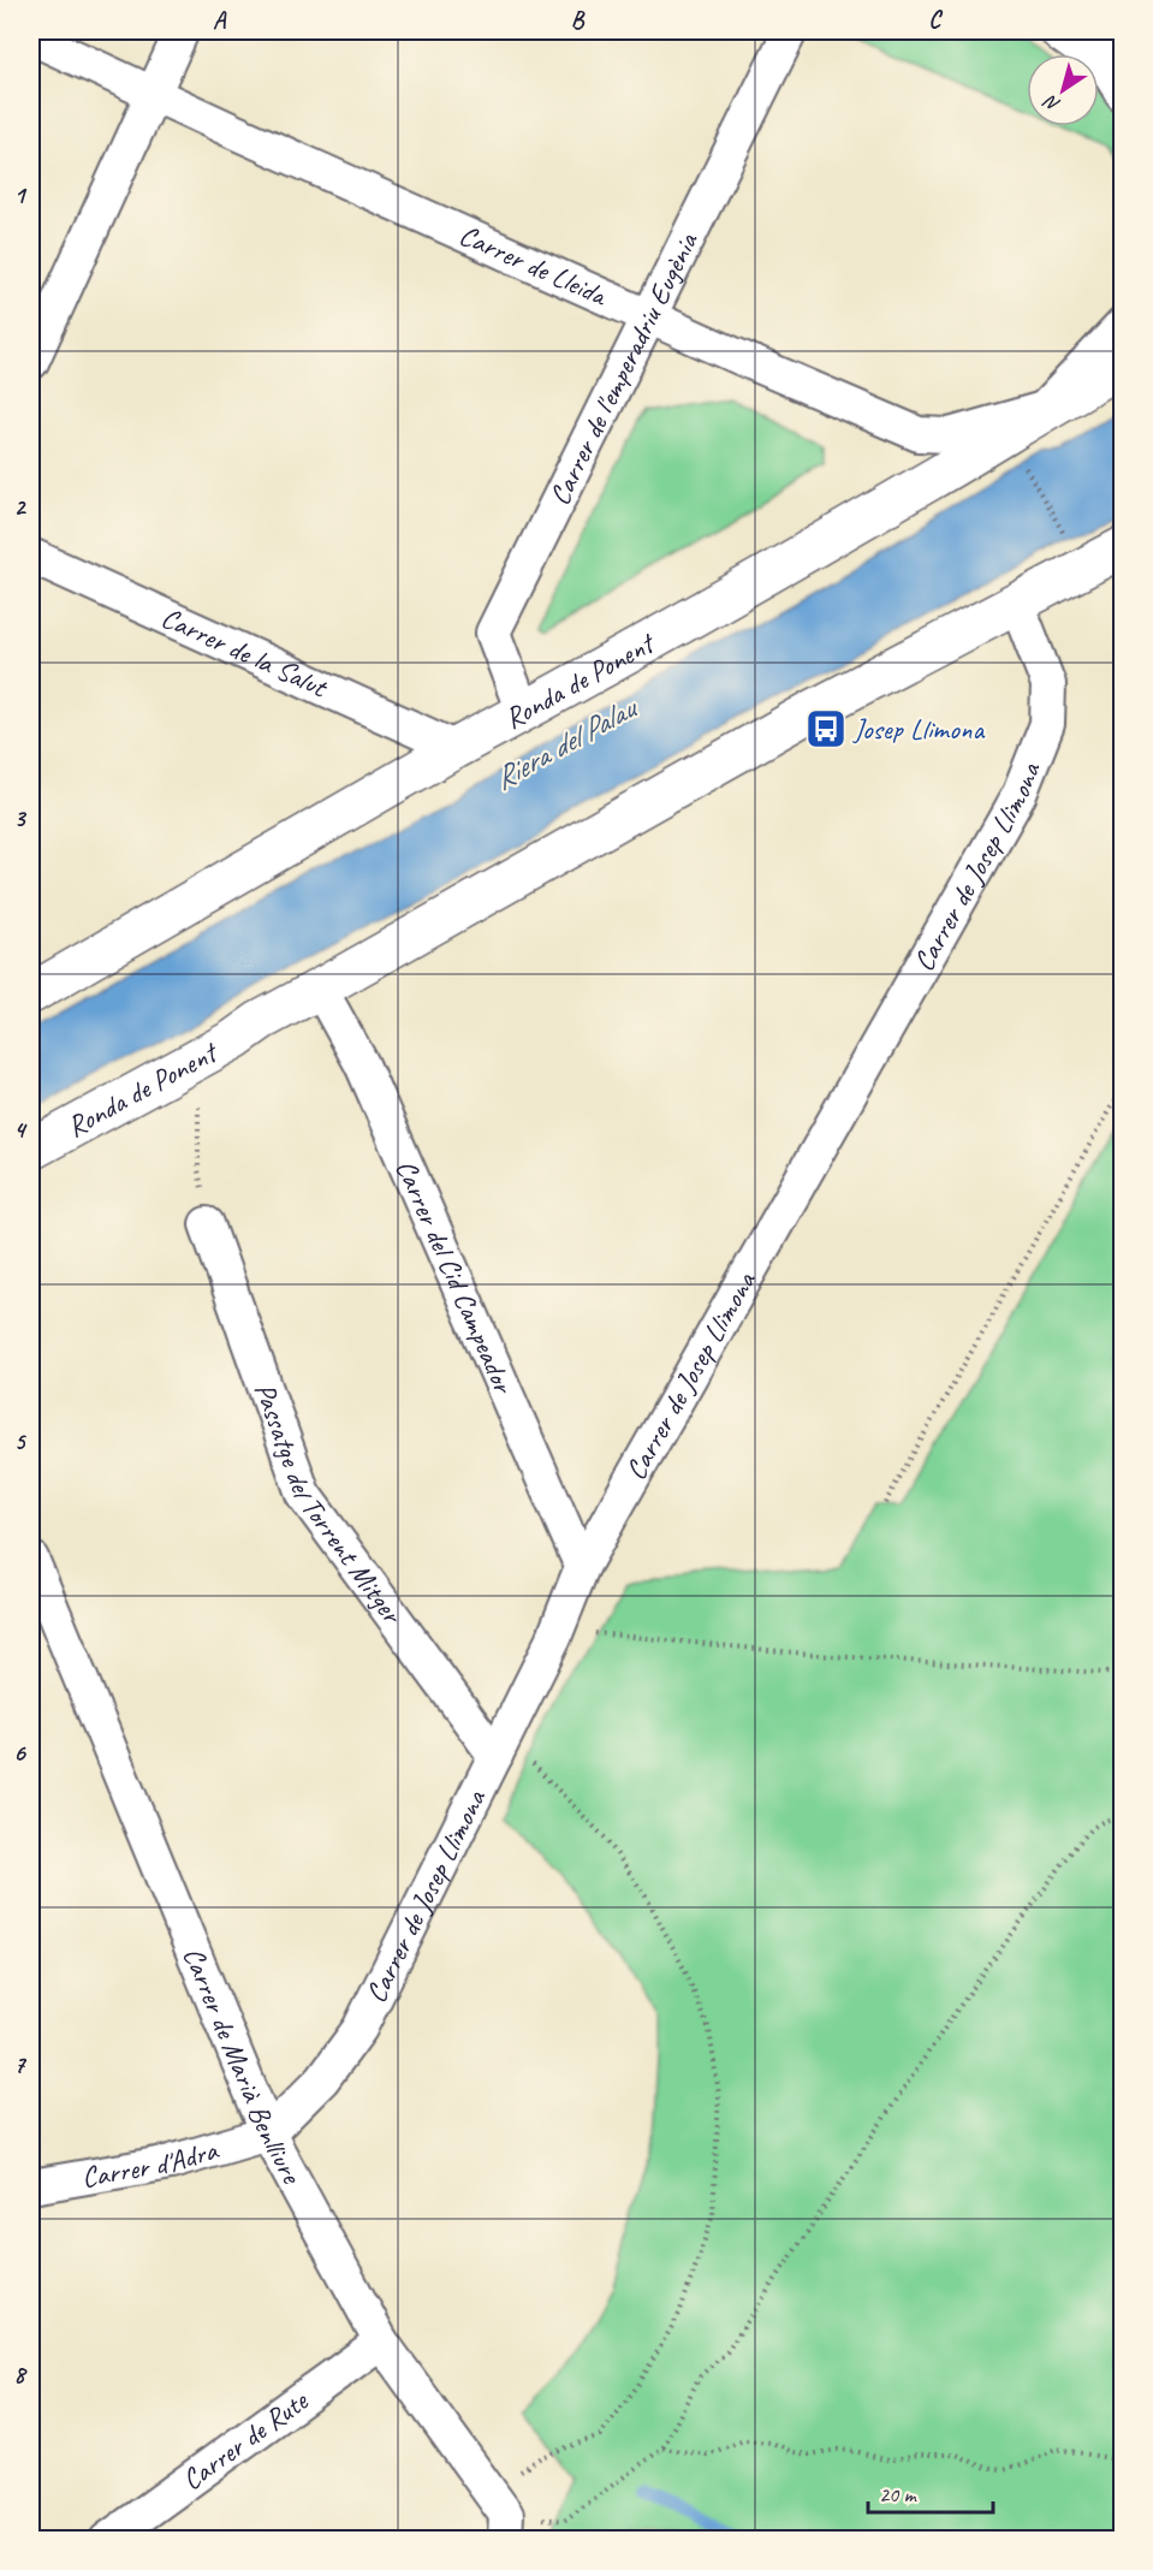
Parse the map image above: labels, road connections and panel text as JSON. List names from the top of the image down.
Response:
{
  "streets": {
    "main road": ["Ronda de Ponent"],
    "street": [
      "Carrer de Lleida",
      "Carrer de l'emperadriu Eugènia",
      "Carrer de la Salut",
      "Carrer de Josep Llimona",
      "Carrer del Cid Campeador",
      "Passatge del Torrent Mitger",
      "Carrer de Marià Benlliure",
      "Carrer d'Adra",
      "Carrer de Rute"
    ]
  },
  "crossings": [
    ["Carrer de Lleida", "Carrer de l'emperadriu Eugènia"],
    ["Carrer de Lleida", "Ronda de Ponent"],
    ["Carrer de l'emperadriu Eugènia", "Ronda de Ponent"],
    ["Carrer de la Salut", "Ronda de Ponent"],
    ["Ronda de Ponent", "Carrer de Josep Llimona"],
    ["Ronda de Ponent", "Carrer del Cid Campeador"],
    ["Carrer de Josep Llimona", "Carrer del Cid Campeador"],
    ["Carrer de Josep Llimona", "Passatge del Torrent Mitger"],
    ["Carrer de Josep Llimona", "Carrer de Marià Benlliure"],
    ["Carrer de Josep Llimona", "Carrer d'Adra"],
    ["Carrer de Marià Benlliure", "Carrer d'Adra"],
    ["Carrer de Marià Benlliure", "Carrer de Rute"]
  ],
  "water": ["Riera del Palau"],
  "places": {
    "bus stop": ["Josep Llimona"]
  },
  "scale_bar": "20 m",
  "north": "bottom left",
  "grid": {
    "columns": ["A", "B", "C"],
    "rows": [
      "1",
      "2",
      "3",
      "4",
      "5",
      "6",
      "7",
      "8"
    ]
  }
}
